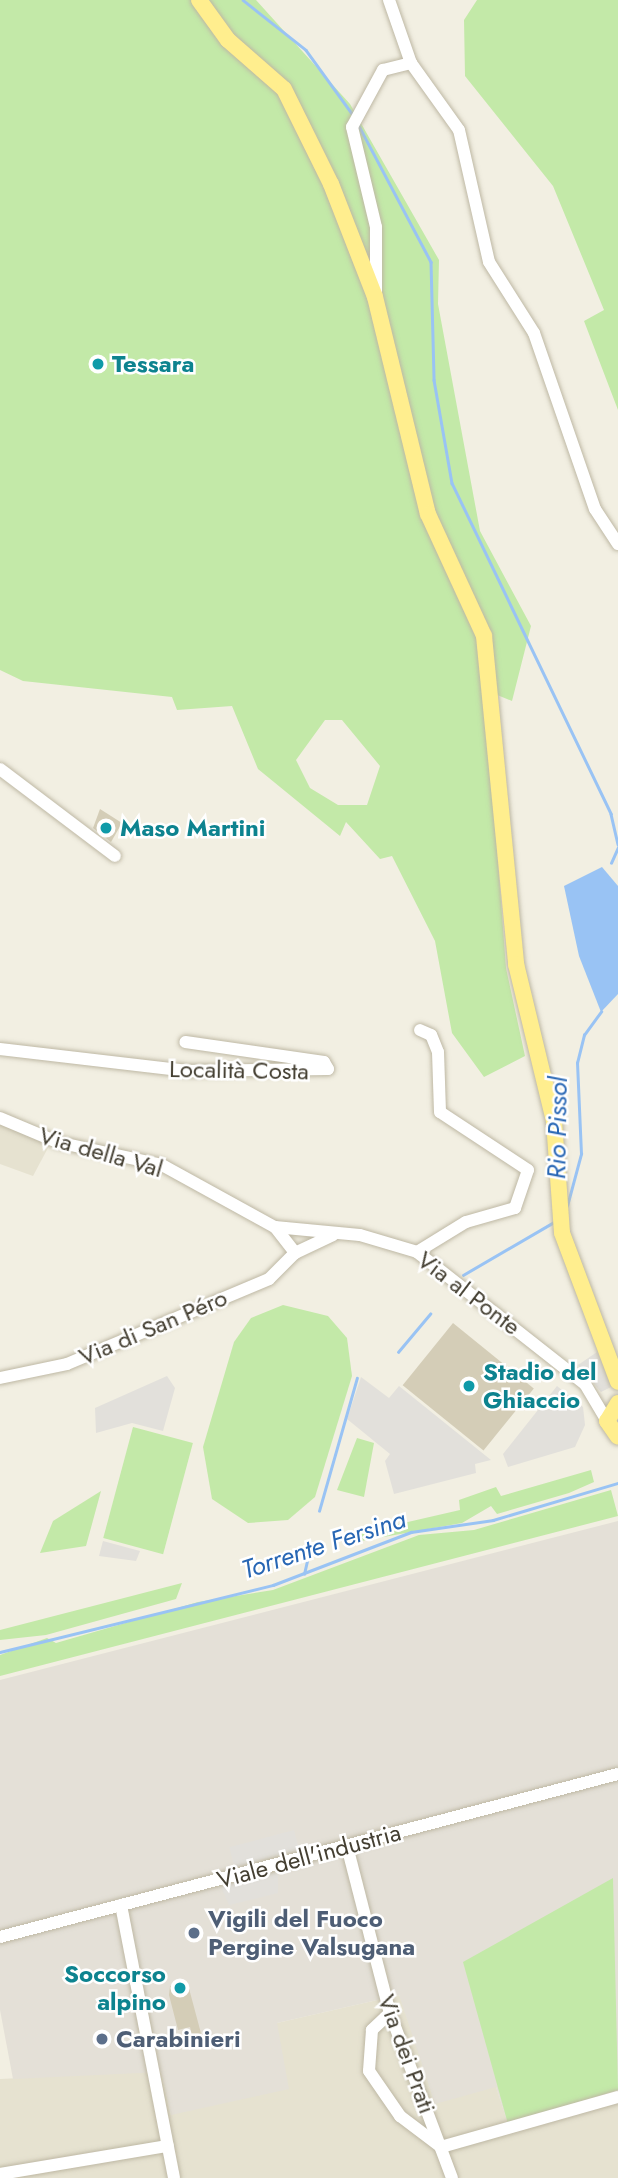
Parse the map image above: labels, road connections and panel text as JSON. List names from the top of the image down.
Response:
{
  "streets": {
    "street": [
      "Località Costa",
      "Via della Val",
      "Via al Ponte",
      "Via di San Péro",
      "Viale dell'industria",
      "Via dei Prati"
    ]
  },
  "crossings": [
    ["Via della Val", "Via al Ponte"],
    ["Via al Ponte", "Via di San Péro"],
    ["Viale dell'industria", "Via dei Prati"]
  ],
  "water": ["Rio Pissol", "Torrente Fersina"],
  "places": [
    "Tessara",
    "Maso Martini",
    "Stadio del Ghiaccio",
    "Vigili del Fuoco Pergine Valsugana",
    "Soccorso alpino",
    "Carabinieri"
  ]
}
